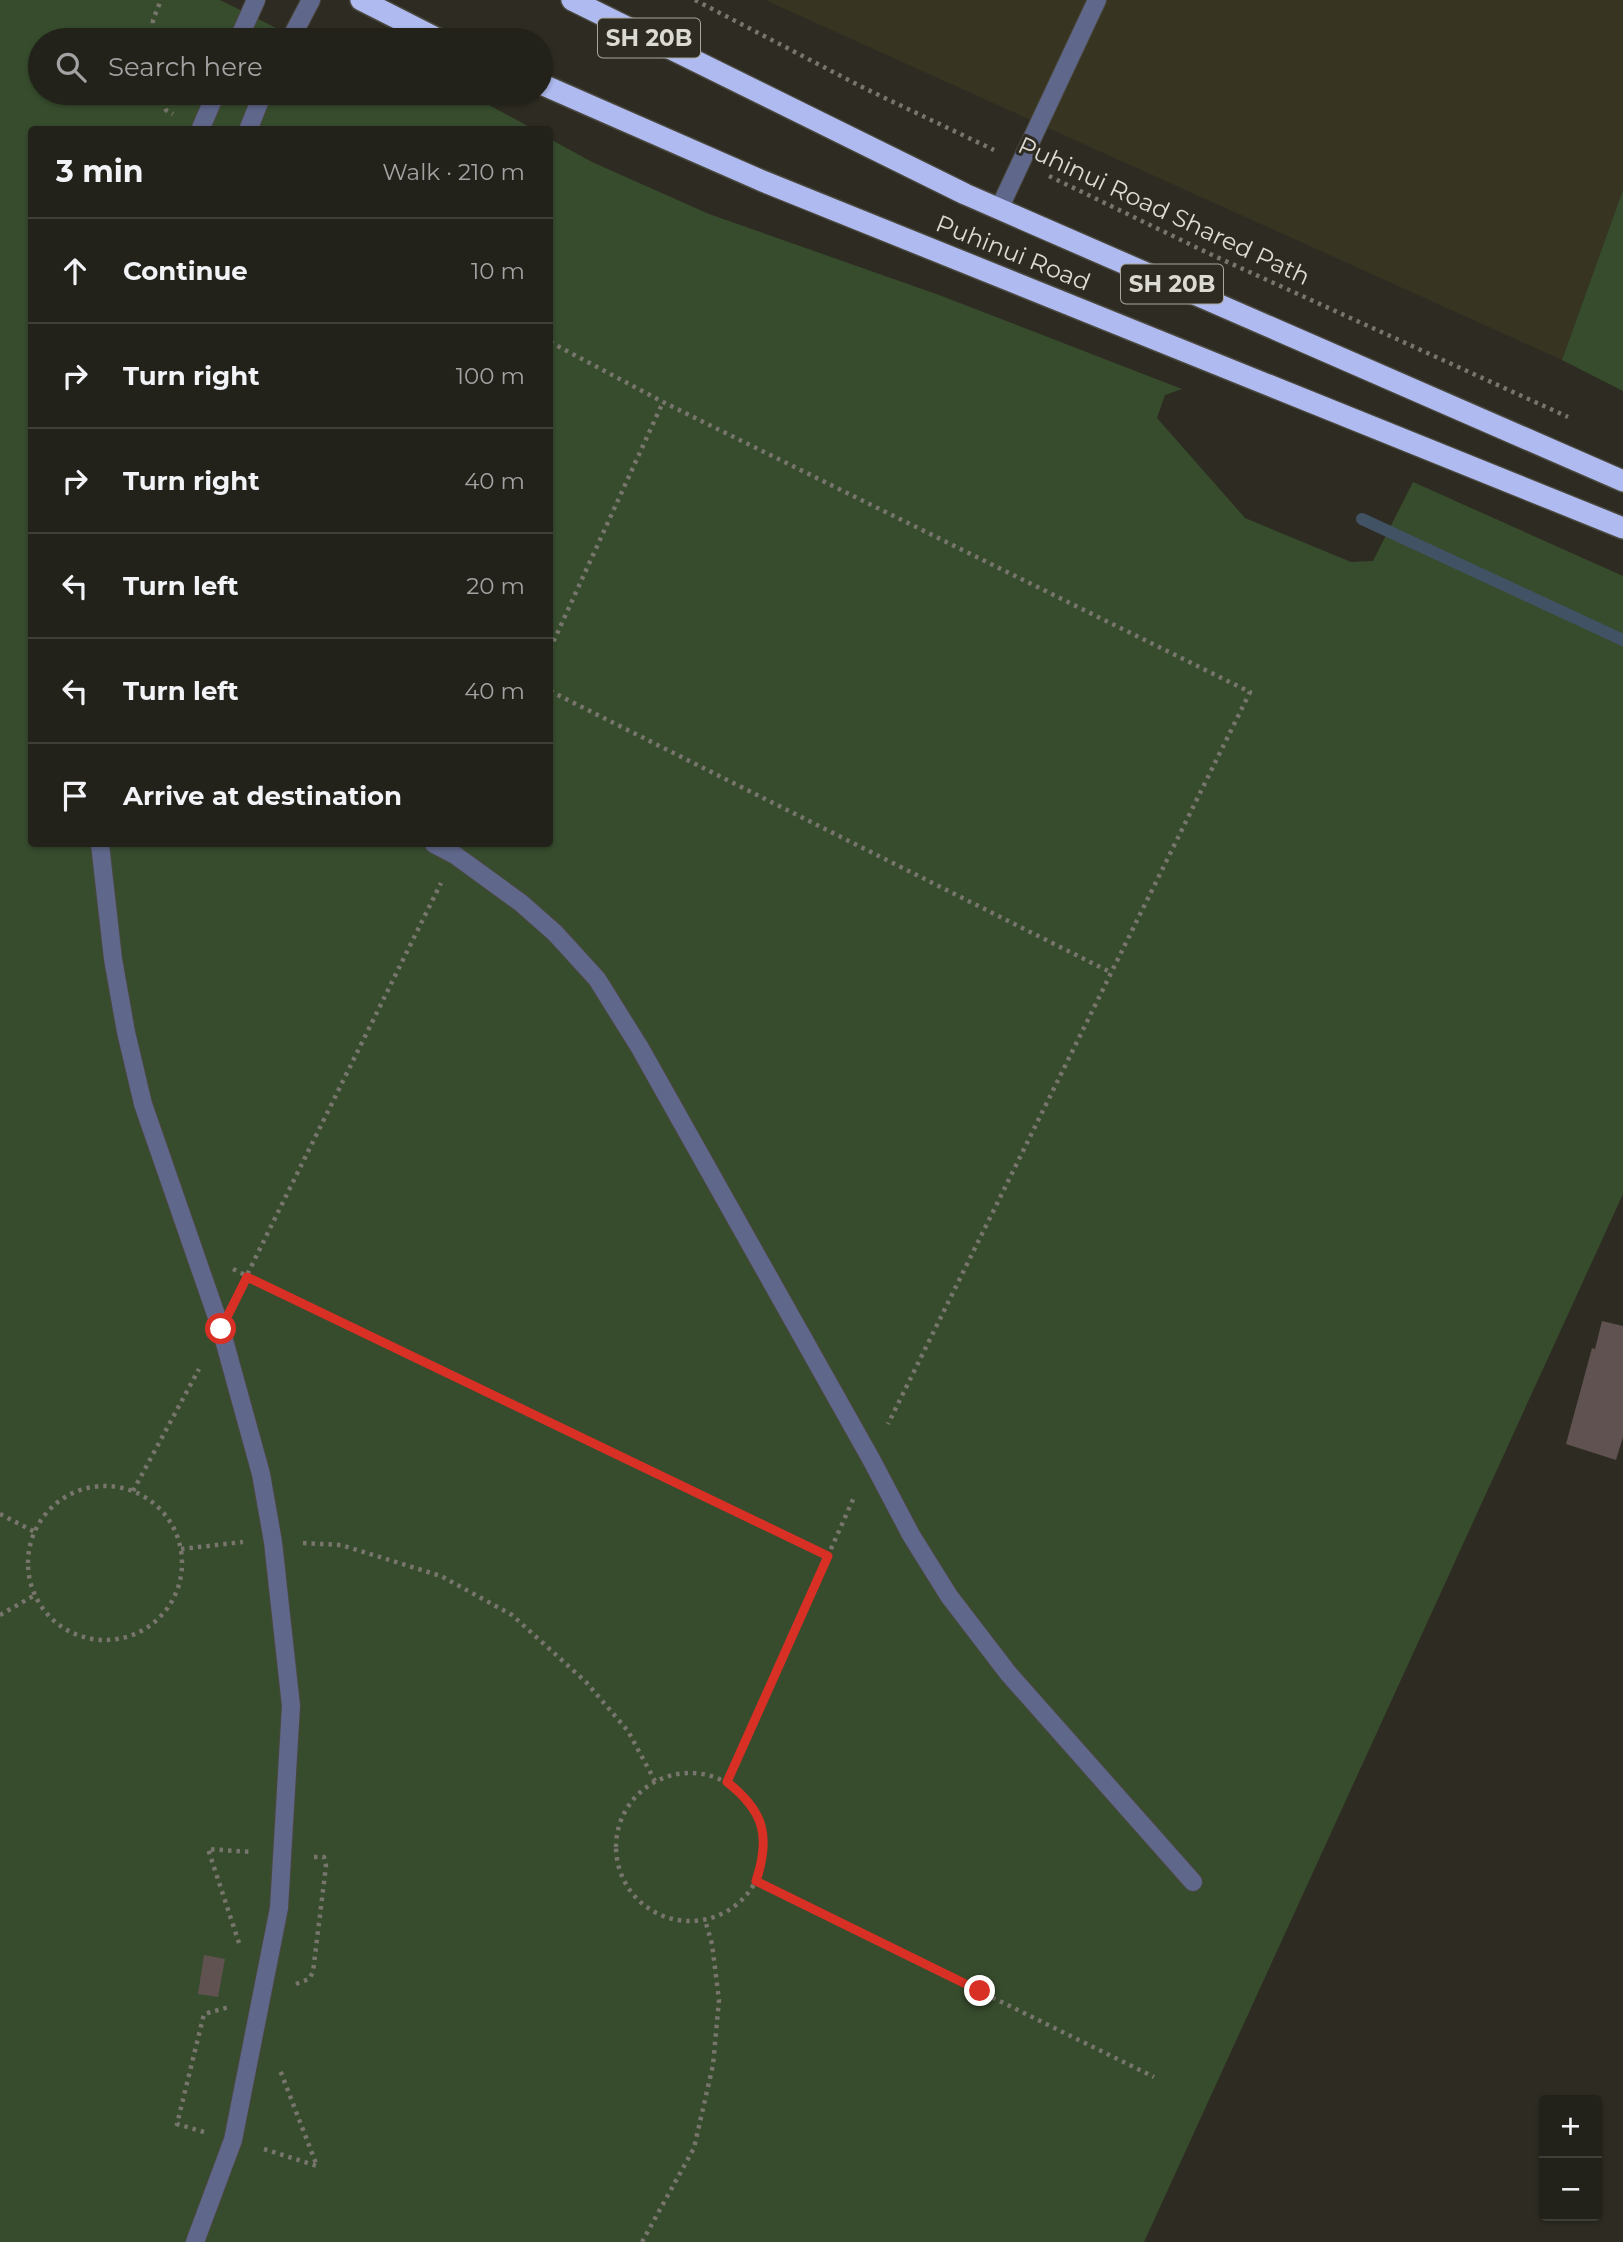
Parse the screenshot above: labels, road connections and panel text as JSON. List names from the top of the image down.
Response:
{
  "streets": {
    "highway": ["SH 20B", "Puhinui Road"],
    "path": ["Puhinui Road Shared Path"]
  },
  "page": {
    "search": "Search here",
    "heading": ["3 min", "Walk · 210 m"],
    "list": [
      ["Continue", "10 m"],
      ["Turn right", "100 m"],
      ["Turn right", "40 m"],
      ["Turn left", "20 m"],
      ["Turn left", "40 m"],
      "Arrive at destination"
    ],
    "map_buttons": ["+", "−"]
  }
}
